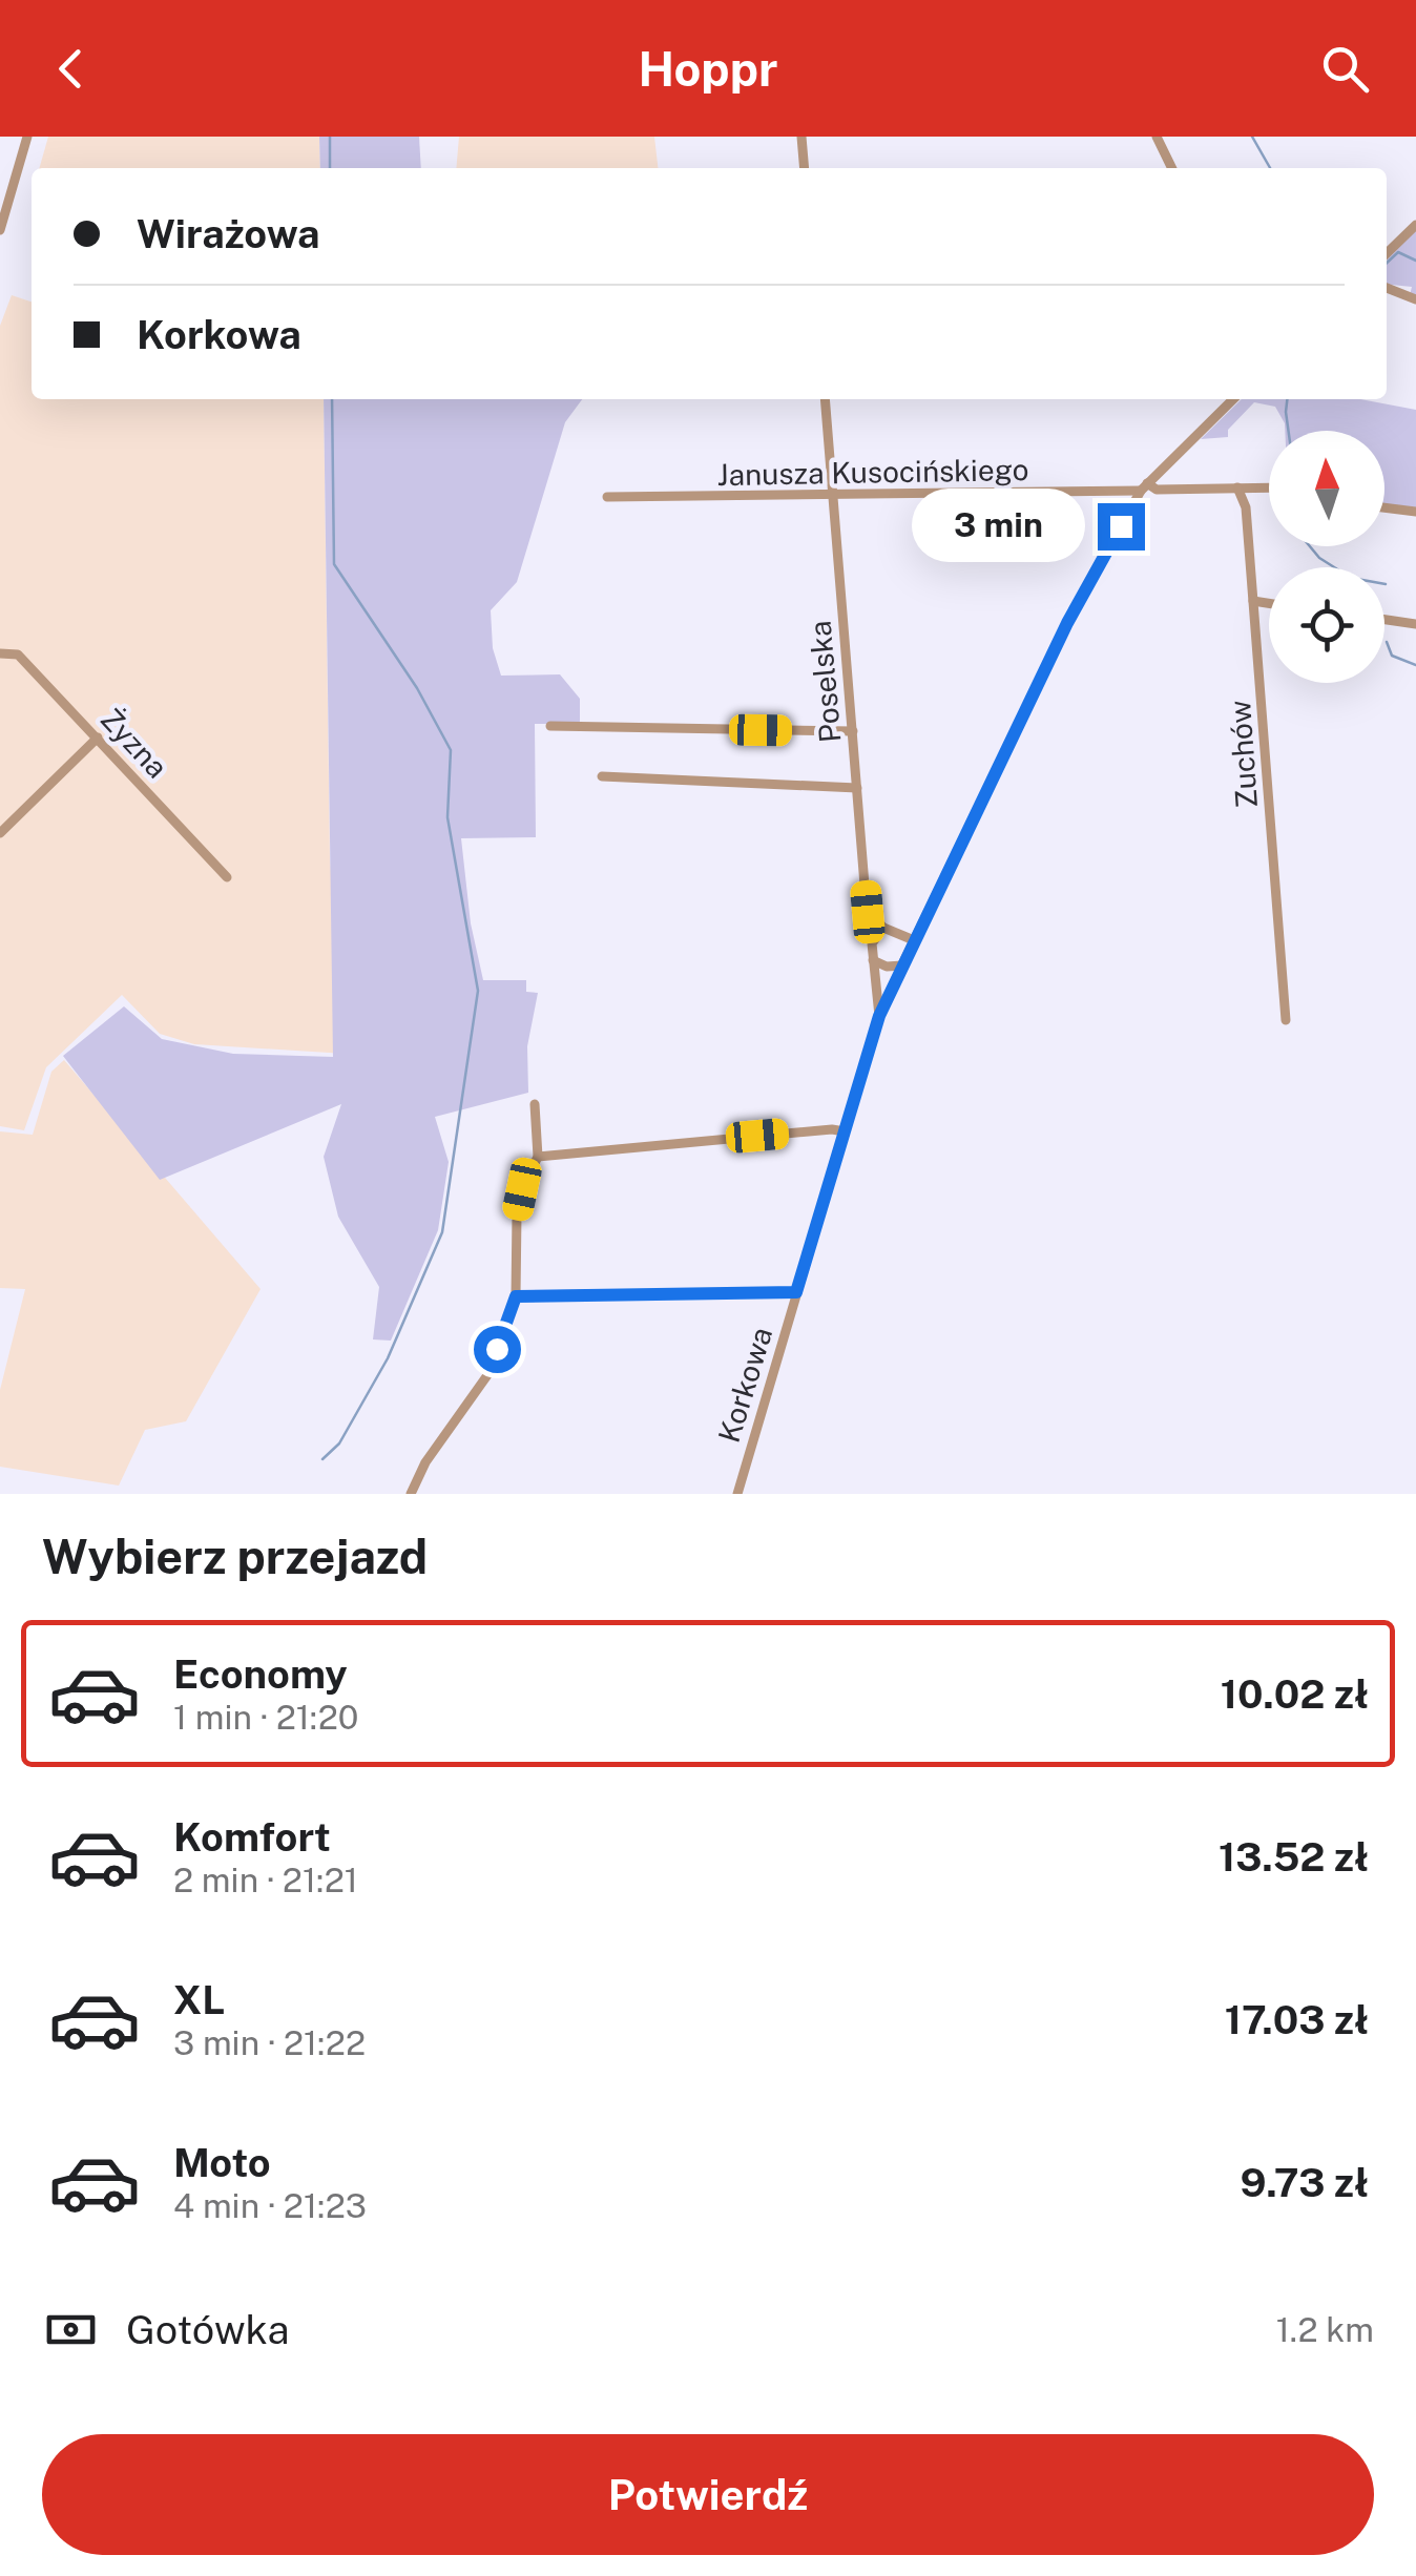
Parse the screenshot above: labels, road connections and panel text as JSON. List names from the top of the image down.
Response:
{
  "streets": {
    "street": [
      "Janusza Kusocińskiego",
      "Poselska",
      "Żyzna",
      "Zuchów",
      "Korkowa"
    ]
  },
  "crossings": [
    ["Janusza Kusocińskiego", "Poselska"],
    ["Janusza Kusocińskiego", "Zuchów"],
    ["Janusza Kusocińskiego", "Korkowa"],
    ["Poselska", "Korkowa"]
  ],
  "north": "top",
  "page": {
    "header": "Hoppr",
    "banner": ["Wirażowa", "Korkowa"],
    "bubble": "3 min",
    "heading": "Wybierz przejazd",
    "list": [
      {
        "name": "Economy",
        "note": "1 min · 21:20",
        "value": "10.02 zł"
      },
      {
        "name": "Komfort",
        "note": "2 min · 21:21",
        "value": "13.52 zł"
      },
      {
        "name": "XL",
        "note": "3 min · 21:22",
        "value": "17.03 zł"
      },
      {
        "name": "Moto",
        "note": "4 min · 21:23",
        "value": "9.73 zł"
      }
    ],
    "pay": ["Gotówka", "1.2 km"],
    "buttons": "Potwierdź"
  }
}
